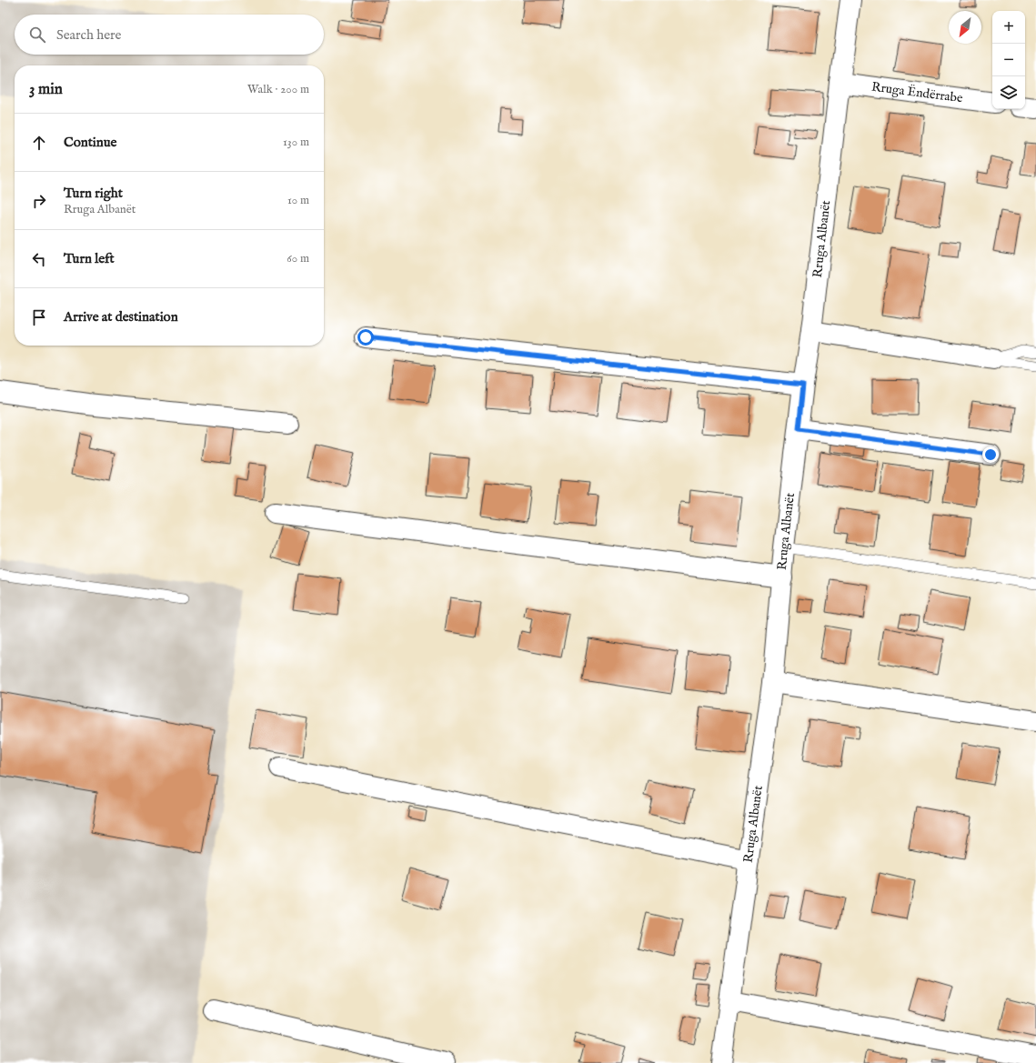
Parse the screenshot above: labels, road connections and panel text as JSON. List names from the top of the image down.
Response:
{
  "streets": {
    "street": ["Rruga Ëndërrabe", "Rruga Albanët"]
  },
  "crossings": [
    ["Rruga Ëndërrabe", "Rruga Albanët"]
  ],
  "north": "bottom left",
  "page": {
    "map_buttons": ["+", "−"],
    "search": "Search here",
    "heading": ["3 min", "Walk · 200 m"],
    "list": [
      ["Continue", "130 m"],
      ["Turn right", "Rruga Albanët", "10 m"],
      ["Turn left", "60 m"],
      "Arrive at destination"
    ]
  }
}
